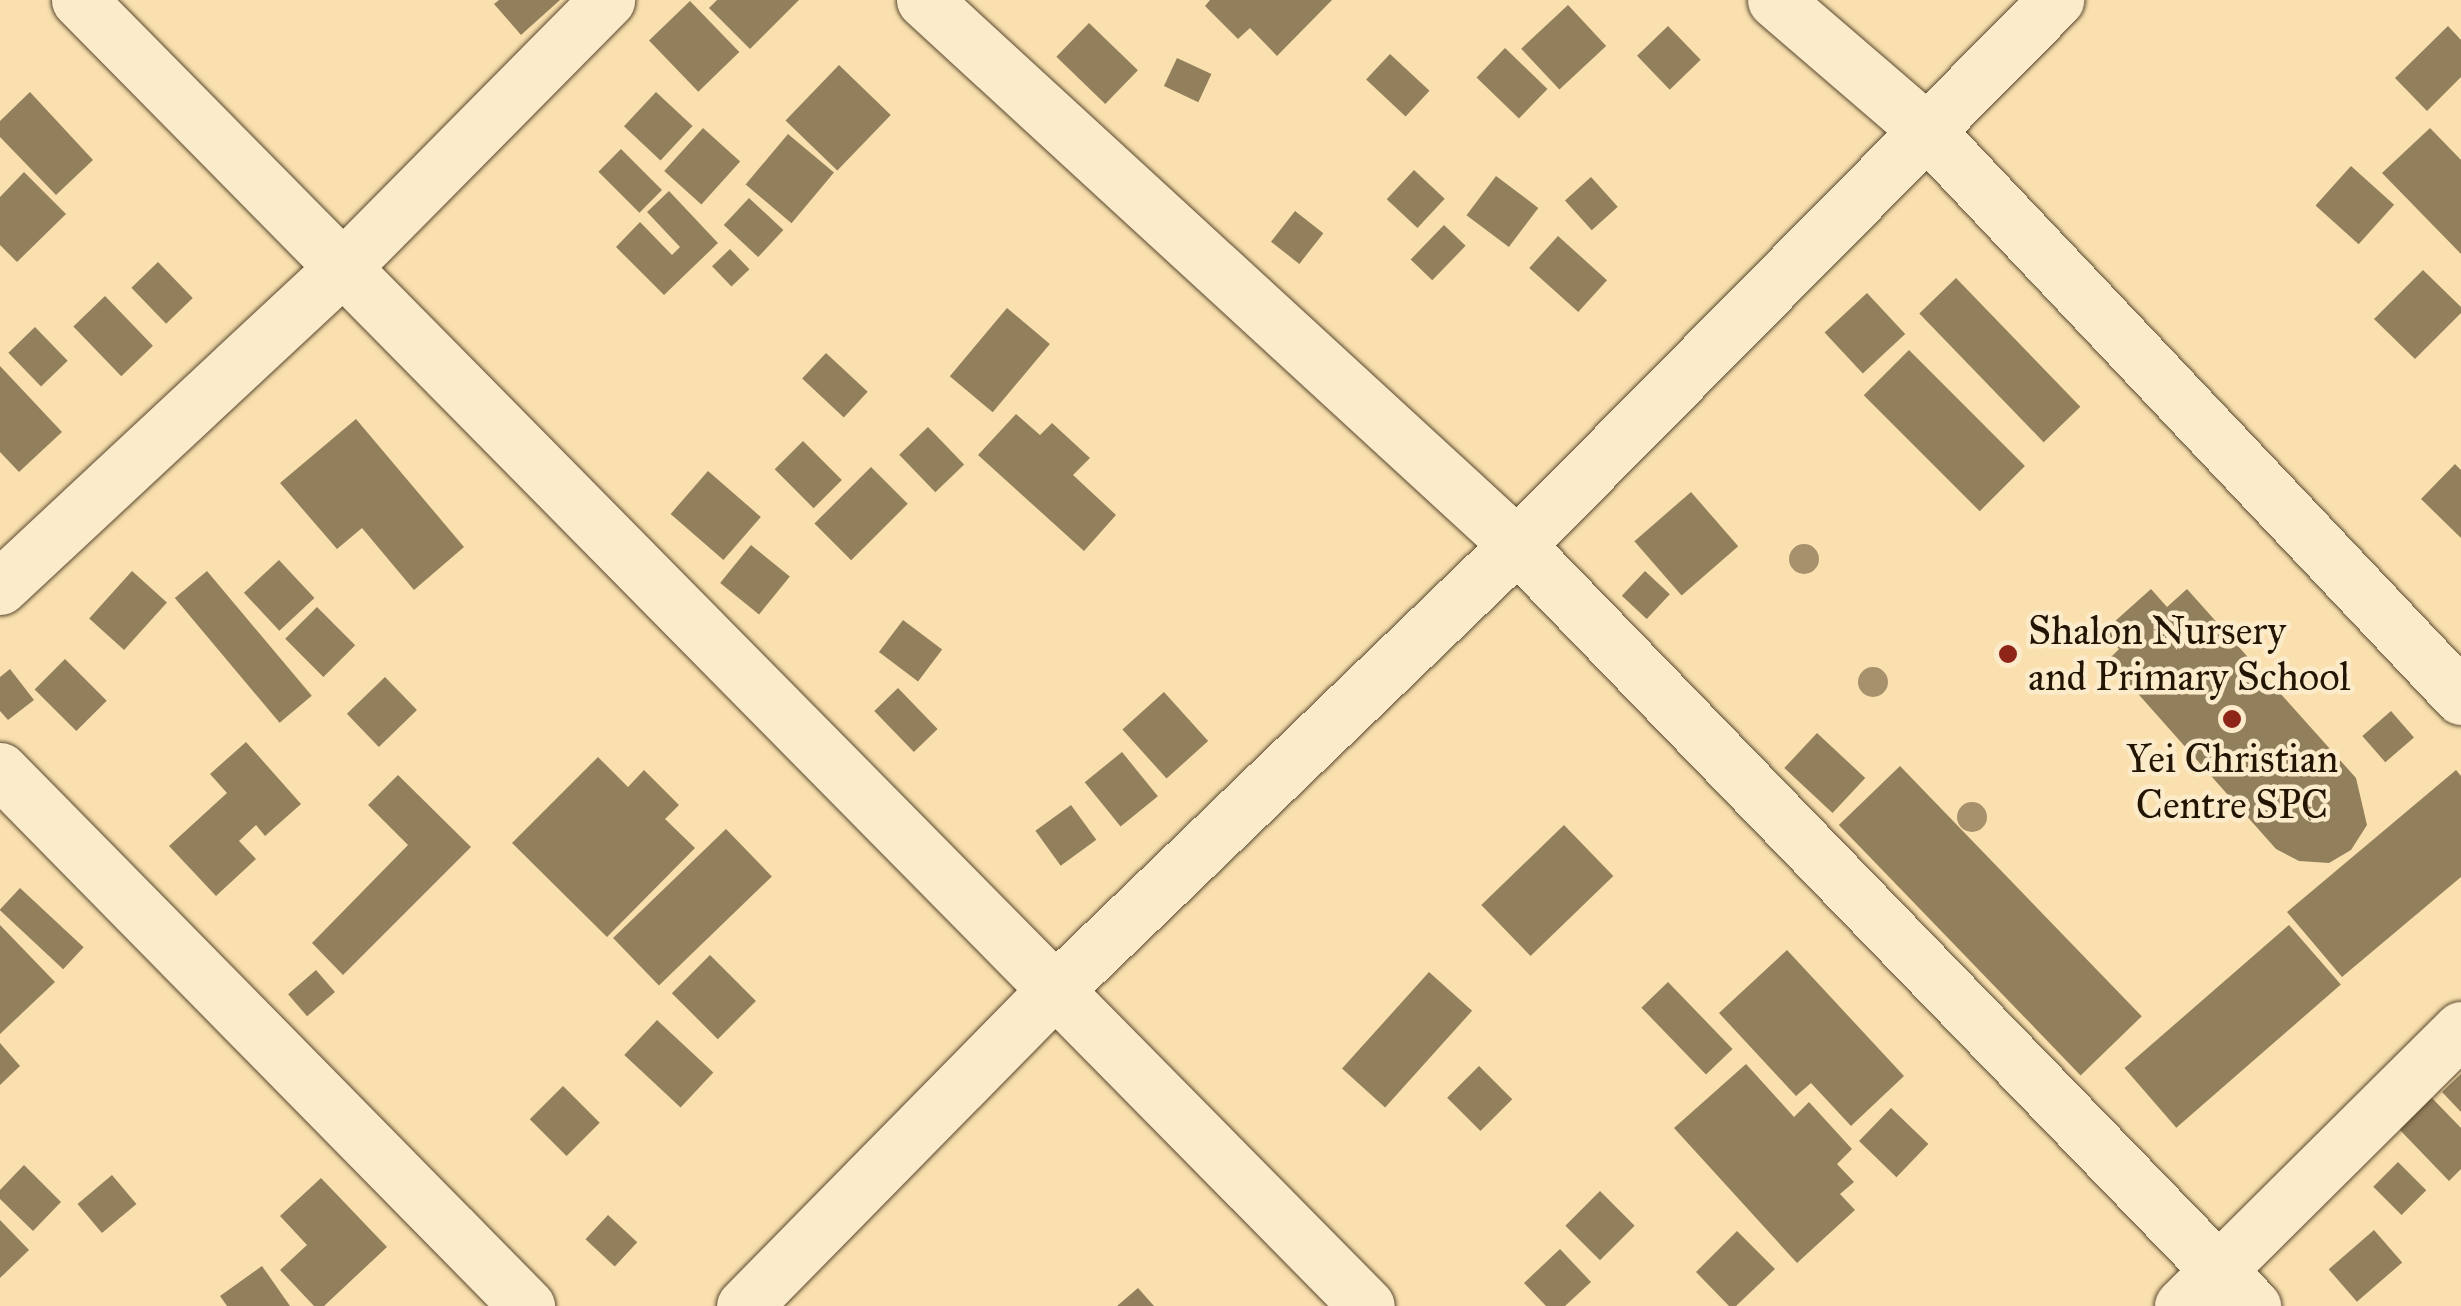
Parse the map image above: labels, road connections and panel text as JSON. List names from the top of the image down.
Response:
{
  "places": ["Shalon Nursery and Primary School", "Yei Christian Centre SPC"]
}
